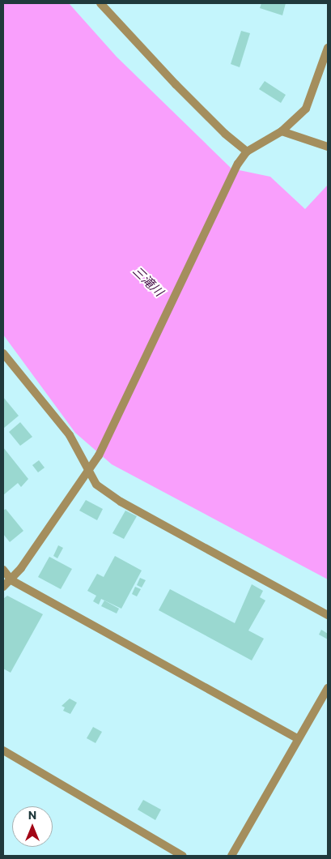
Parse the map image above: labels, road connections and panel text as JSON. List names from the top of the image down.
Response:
{
  "water": ["三滝川"],
  "north": "top"
}
